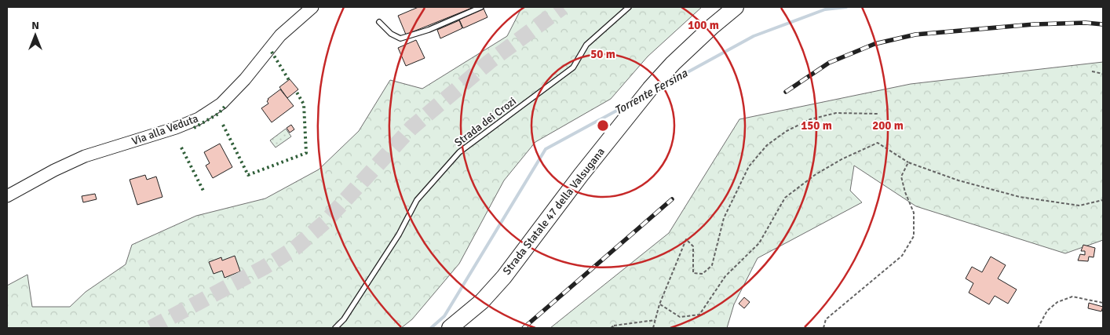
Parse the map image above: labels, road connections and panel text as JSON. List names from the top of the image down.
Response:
{
  "streets": {
    "highway": ["Strada Statale 47 della Valsugana"],
    "street": ["Via alla Veduta"],
    "lane": ["Strada dei Crozi"]
  },
  "water": ["Torrente Fersina"],
  "north": "top",
  "rings": [
    "100 m",
    "50 m",
    "150 m",
    "200 m"
  ]
}
